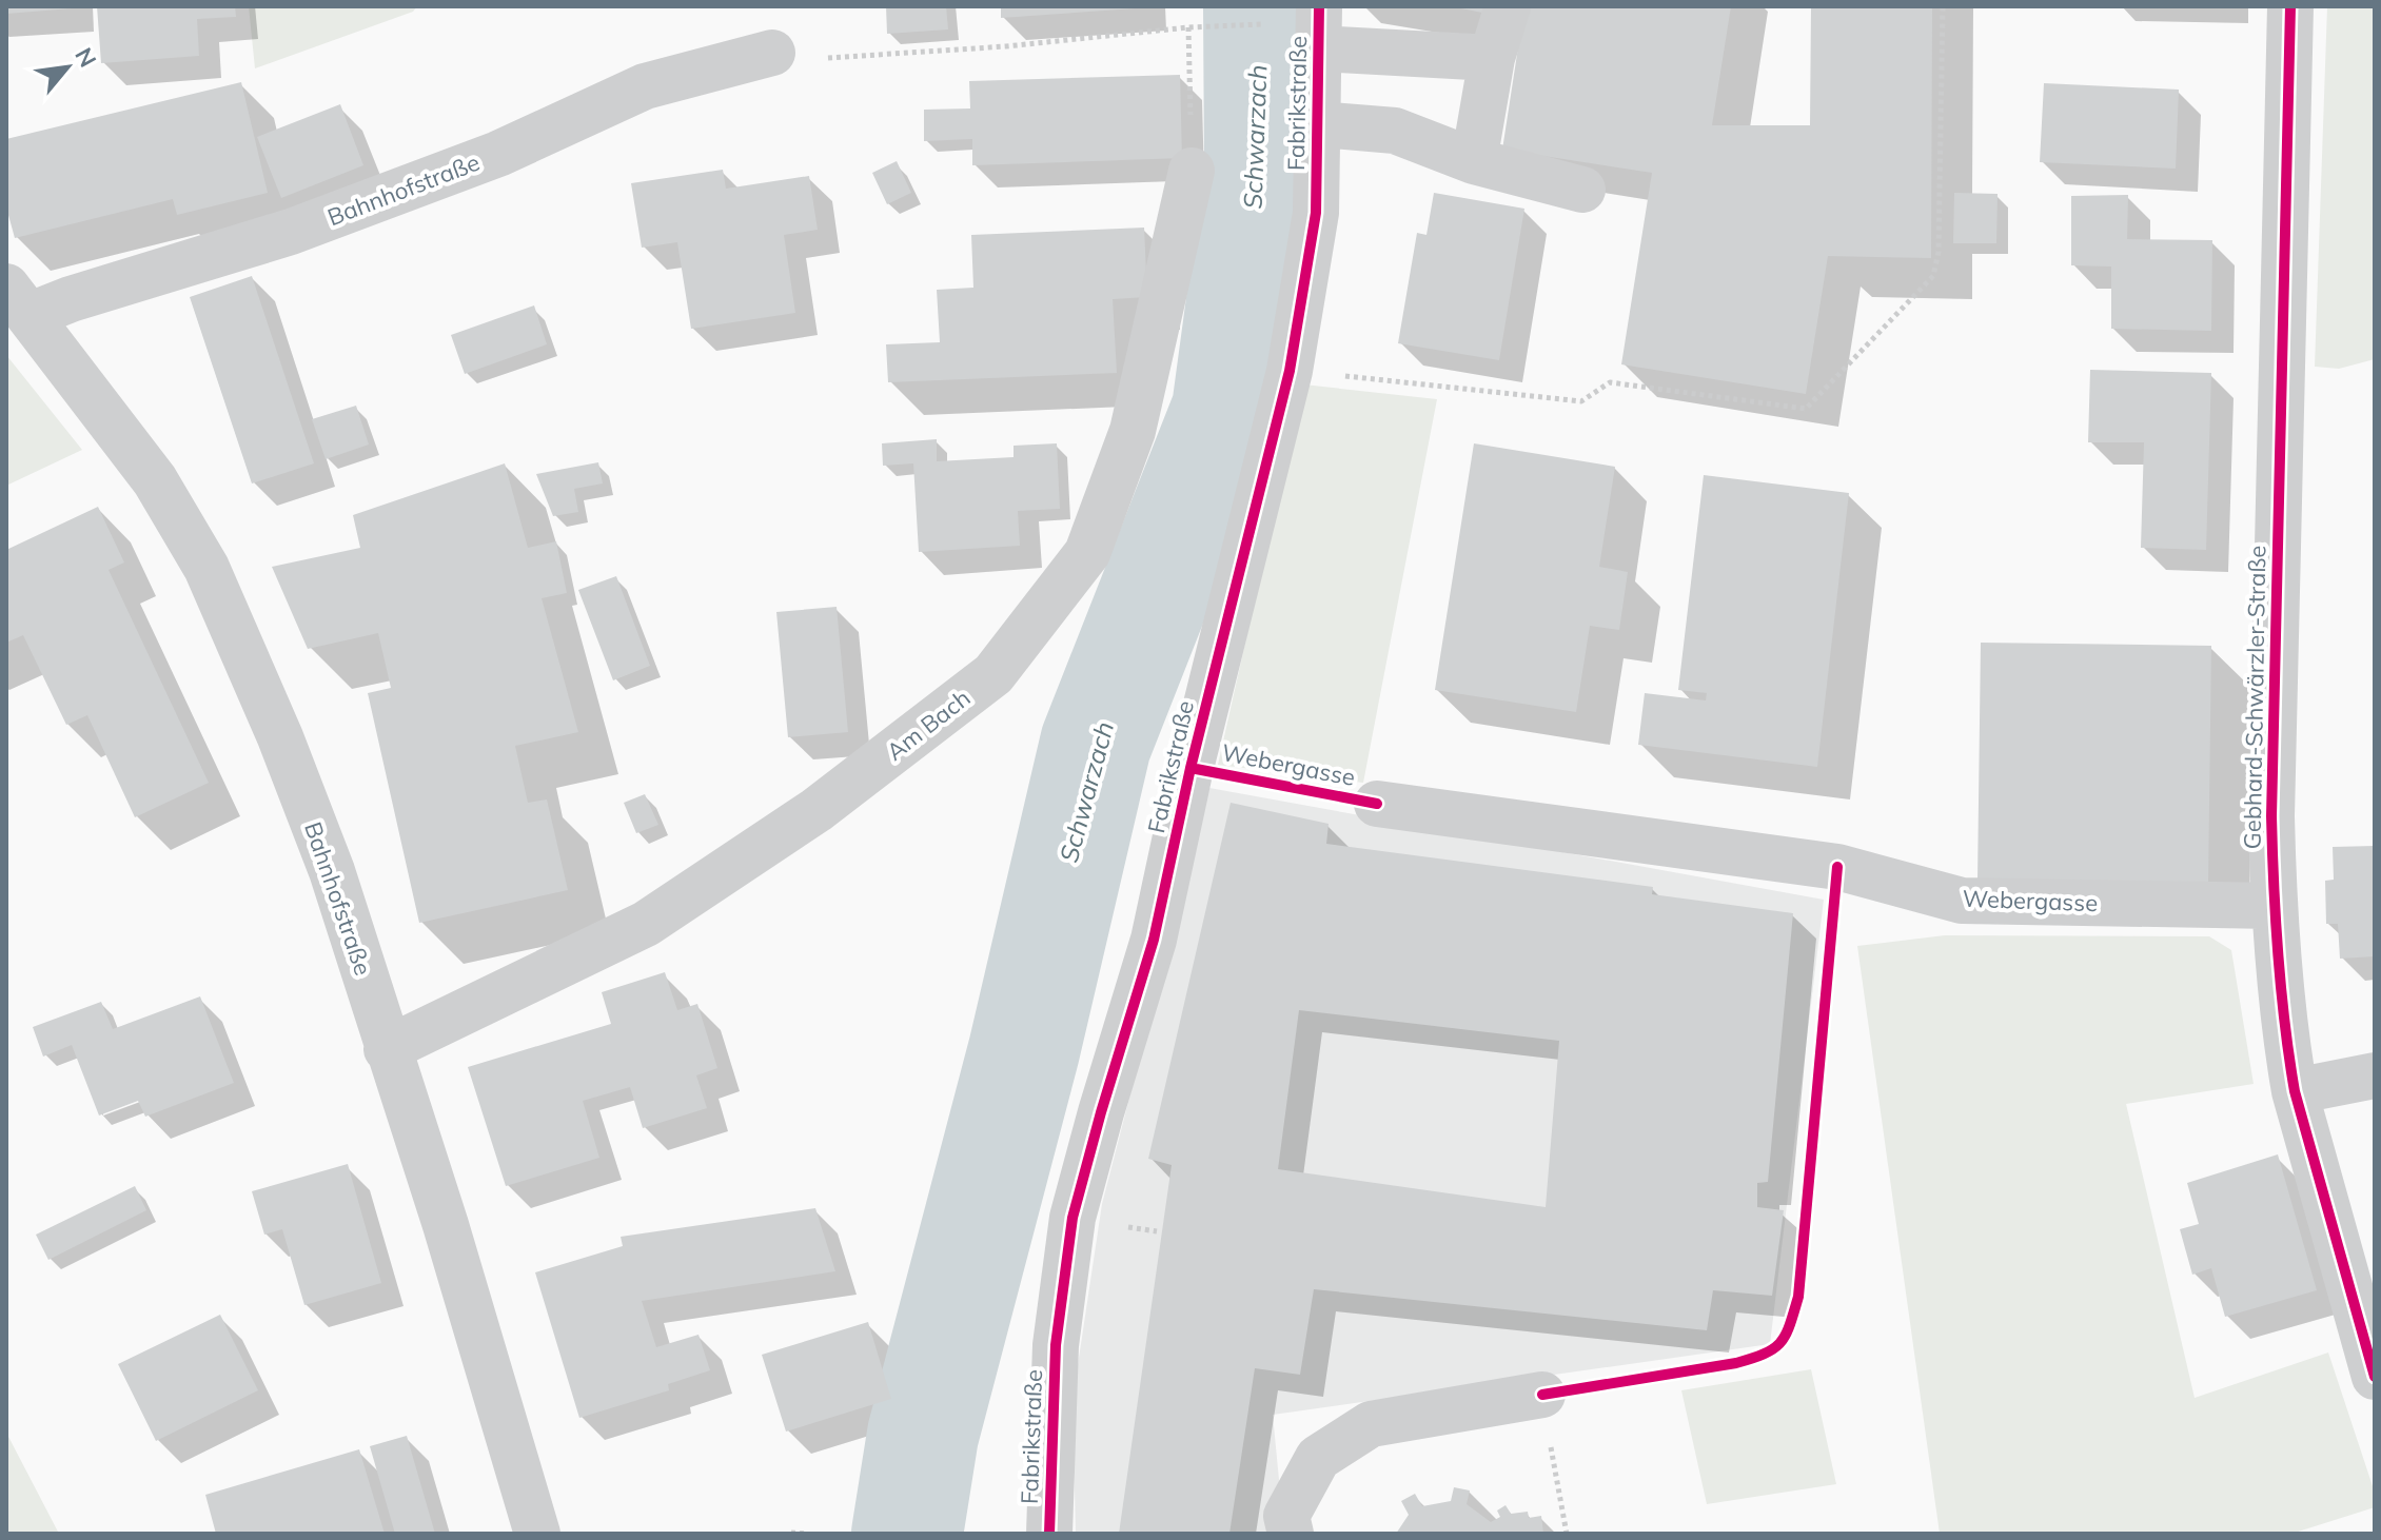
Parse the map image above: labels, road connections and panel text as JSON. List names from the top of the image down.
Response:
{
  "streets": {
    "street": [
      "Fabrikstraße",
      "Bahnhofstraße",
      "Gebhard-Schwärzler-Straße",
      "Am Bach",
      "Webergasse"
    ]
  },
  "crossings": [
    ["Bahnhofstraße", "Am Bach"],
    ["Gebhard-Schwärzler-Straße", "Webergasse"]
  ],
  "water": ["Schwarzach"],
  "north": "top right"
}
